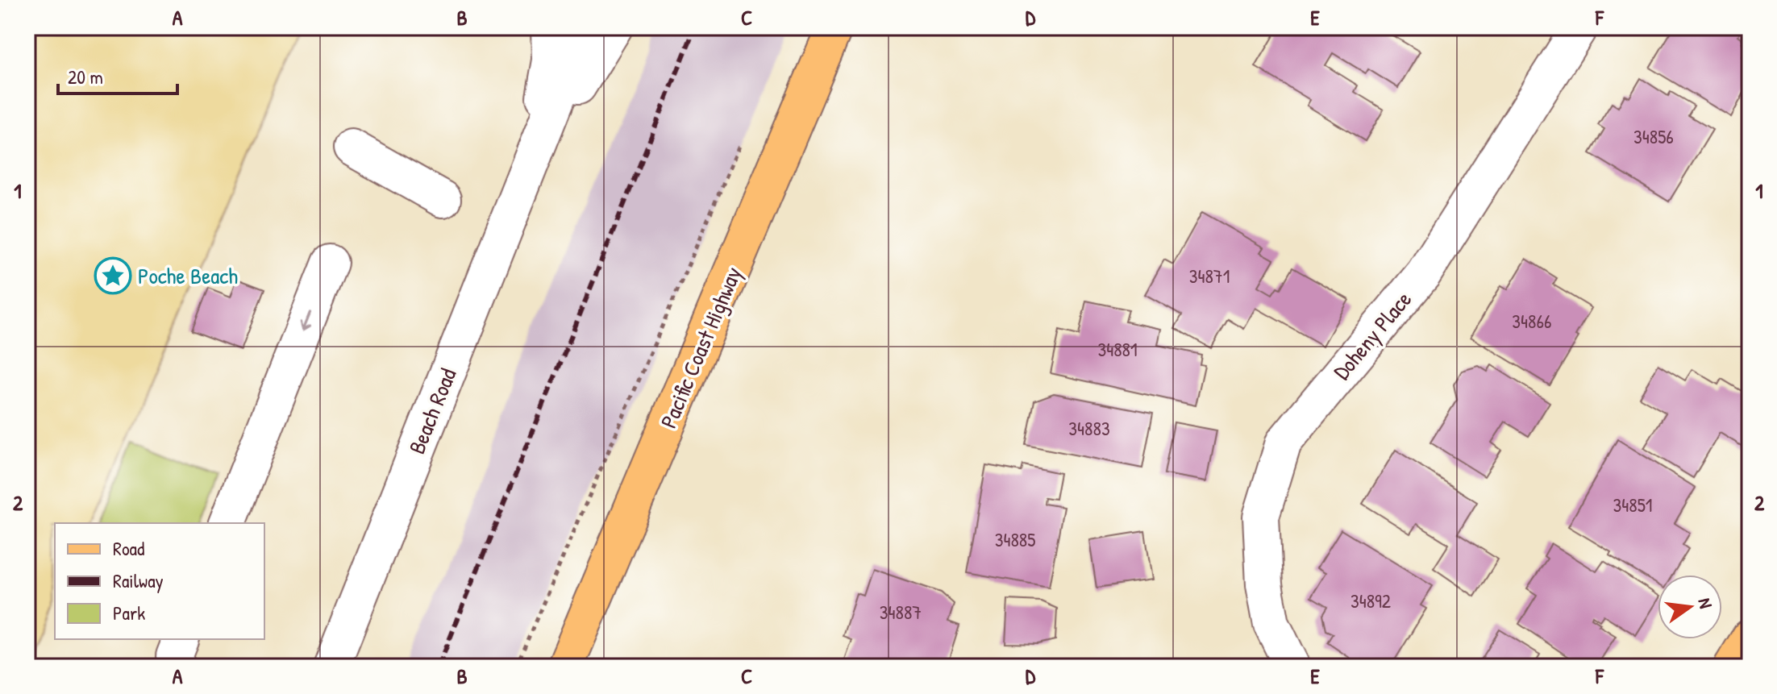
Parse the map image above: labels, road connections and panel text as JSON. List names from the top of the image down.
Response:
{
  "streets": {
    "main road": ["Pacific Coast Highway"],
    "street": ["Doheny Place", "Beach Road"]
  },
  "places": {
    "place": ["Poche Beach"]
  },
  "house_numbers": [
    "34856",
    "34871",
    "34866",
    "34881",
    "34883",
    "34851",
    "34885",
    "34892",
    "34887"
  ],
  "legend": ["Road", "Railway", "Park"],
  "scale_bar": "20 m",
  "north": "right",
  "grid": {
    "columns": [
      "A",
      "B",
      "C",
      "D",
      "E",
      "F"
    ],
    "rows": ["1", "2"]
  }
}
